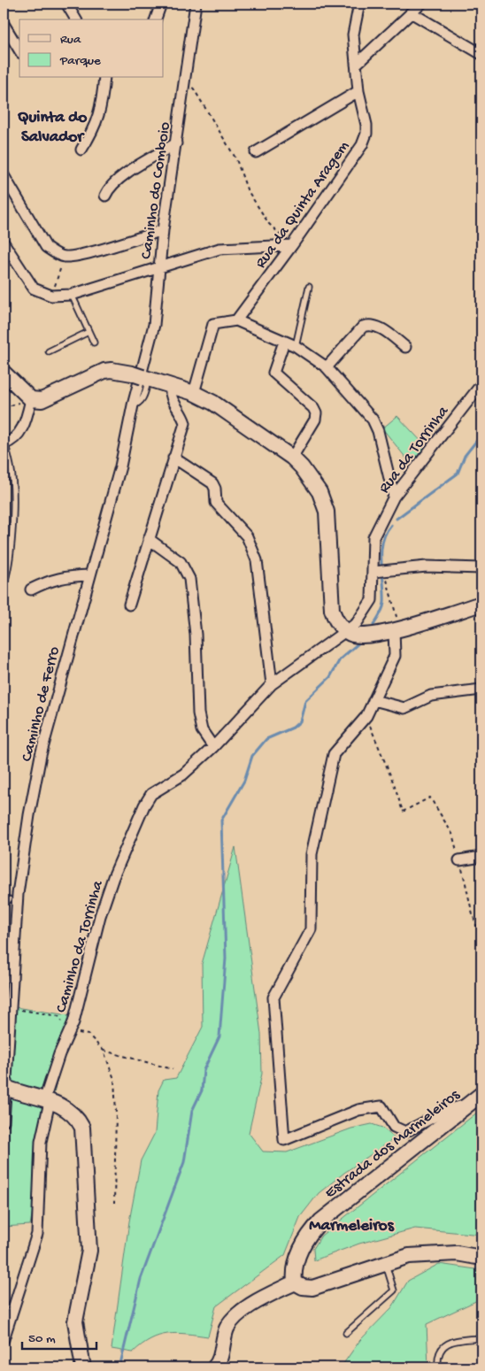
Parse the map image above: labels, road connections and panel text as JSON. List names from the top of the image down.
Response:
{
  "streets": {
    "street": [
      "Caminho do Comboio",
      "Rua da Quinta Aragem",
      "Rua da Torrinha",
      "Caminho de Ferro",
      "Caminho da Torrinha",
      "Estrada dos Marmeleiros"
    ]
  },
  "crossings": [
    ["Caminho do Comboio", "Caminho de Ferro"],
    ["Rua da Torrinha", "Caminho da Torrinha"]
  ],
  "districts": ["Quinta do Salvador", "Marmeleiros"],
  "legend": ["Rua", "Parque"],
  "scale_bar": "50 m"
}
